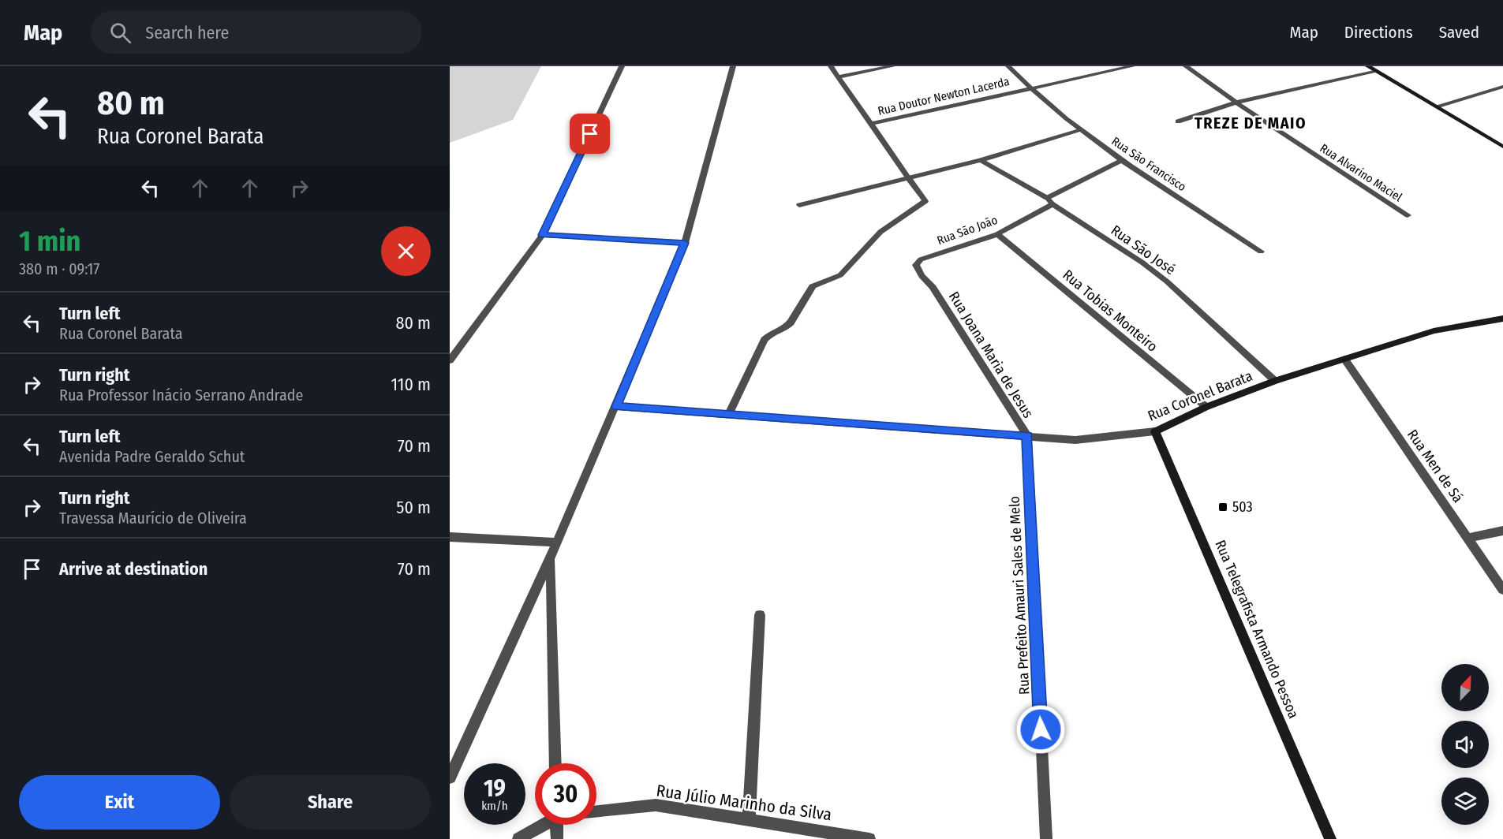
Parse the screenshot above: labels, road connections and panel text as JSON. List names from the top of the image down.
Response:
{
  "streets": {
    "main road": ["Rua Coronel Barata", "Rua Telegrafista Armando Pessoa"],
    "street": [
      "Rua Doutor Newton Lacerda",
      "Rua São Francisco",
      "Rua Alvarino Maciel",
      "Rua São João",
      "Rua São José",
      "Rua Tobias Monteiro",
      "Rua Joana Maria de Jesus",
      "Rua Men de Sá",
      "Rua Prefeito Amauri Sales de Melo",
      "Rua Júlio Marinho da Silva"
    ]
  },
  "crossings": [
    ["Rua Doutor Newton Lacerda", "Rua São Francisco"],
    ["Rua São Francisco", "Rua São João"],
    ["Rua São João", "Rua São José"],
    ["Rua São João", "Rua Tobias Monteiro"],
    ["Rua São João", "Rua Joana Maria de Jesus"],
    ["Rua São José", "Rua Coronel Barata"],
    ["Rua Tobias Monteiro", "Rua Coronel Barata"],
    ["Rua Joana Maria de Jesus", "Rua Coronel Barata"],
    ["Rua Joana Maria de Jesus", "Rua Prefeito Amauri Sales de Melo"],
    ["Rua Coronel Barata", "Rua Men de Sá"],
    ["Rua Coronel Barata", "Rua Prefeito Amauri Sales de Melo"],
    ["Rua Coronel Barata", "Rua Telegrafista Armando Pessoa"]
  ],
  "districts": ["TREZE DE MAIO"],
  "places": {
    "transit": ["503"]
  },
  "north": "top right",
  "page": {
    "header": "Map",
    "search": "Search here",
    "nav": ["Map", "Directions", "Saved"],
    "turn": ["80 m", "Rua Coronel Barata"],
    "heading": ["1 min", "380 m · 09:17"],
    "list": [
      {
        "name": "Turn left",
        "note": "Rua Coronel Barata",
        "value": "80 m"
      },
      {
        "name": "Turn right",
        "note": "Rua Professor Inácio Serrano Andrade",
        "value": "110 m"
      },
      {
        "name": "Turn left",
        "note": "Avenida Padre Geraldo Schut",
        "value": "70 m"
      },
      {
        "name": "Turn right",
        "note": "Travessa Maurício de Oliveira",
        "value": "50 m"
      },
      {
        "name": "Arrive at destination",
        "value": "70 m"
      }
    ],
    "speed": "19 km/h",
    "limit": "30",
    "buttons": ["Exit", "Share"]
  }
}
